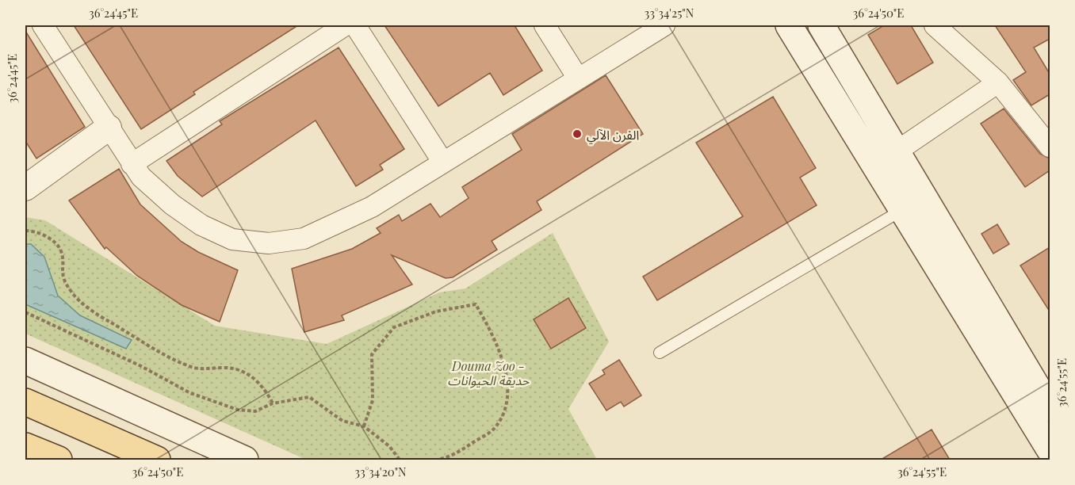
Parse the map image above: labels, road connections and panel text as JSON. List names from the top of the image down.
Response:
{
  "parks": ["Douma Zoo - حديقة الحيوانات"],
  "places": ["الفرن الآلي"],
  "coordinates": [
    "36°24'45\"E",
    "33°34'25\"N",
    "36°24'50\"E",
    "36°24'55\"E",
    "33°34'20\"N"
  ]
}
